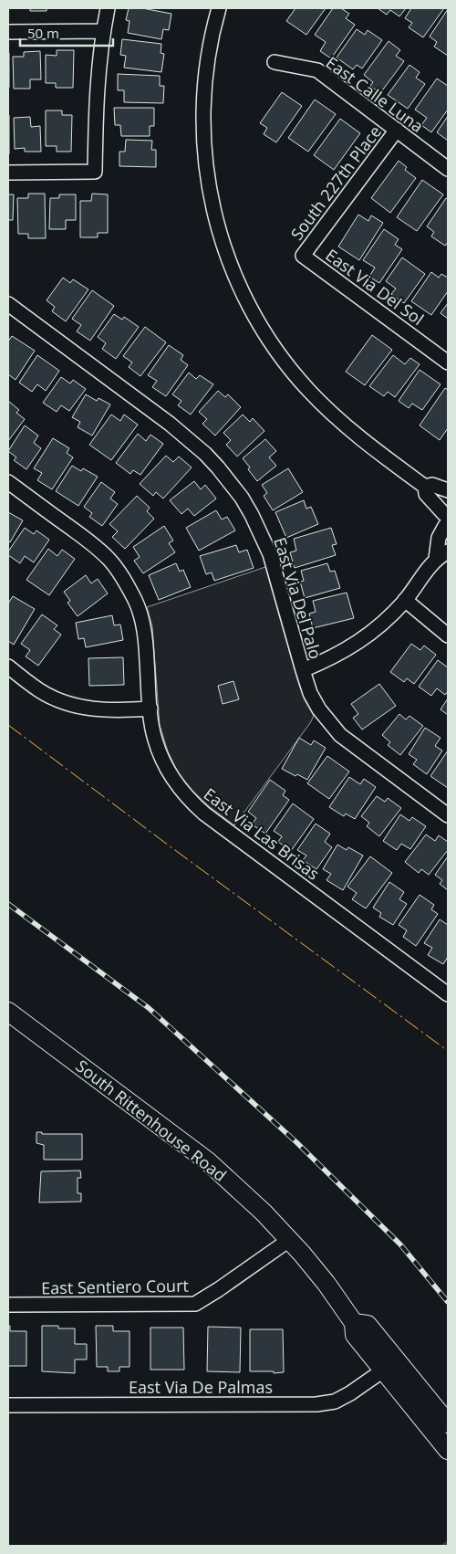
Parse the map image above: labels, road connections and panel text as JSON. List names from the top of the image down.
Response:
{
  "streets": {
    "main road": ["South Rittenhouse Road"],
    "street": [
      "East Calle Luna",
      "South 227th Place",
      "East Via Del Sol",
      "East Via Del Palo",
      "East Via Las Brisas",
      "East Sentiero Court",
      "East Via De Palmas"
    ]
  },
  "crossings": [
    ["East Calle Luna", "South 227th Place"],
    ["South 227th Place", "East Via Del Sol"],
    ["South Rittenhouse Road", "East Sentiero Court"],
    ["South Rittenhouse Road", "East Via De Palmas"]
  ],
  "scale_bar": "50 m"
}
